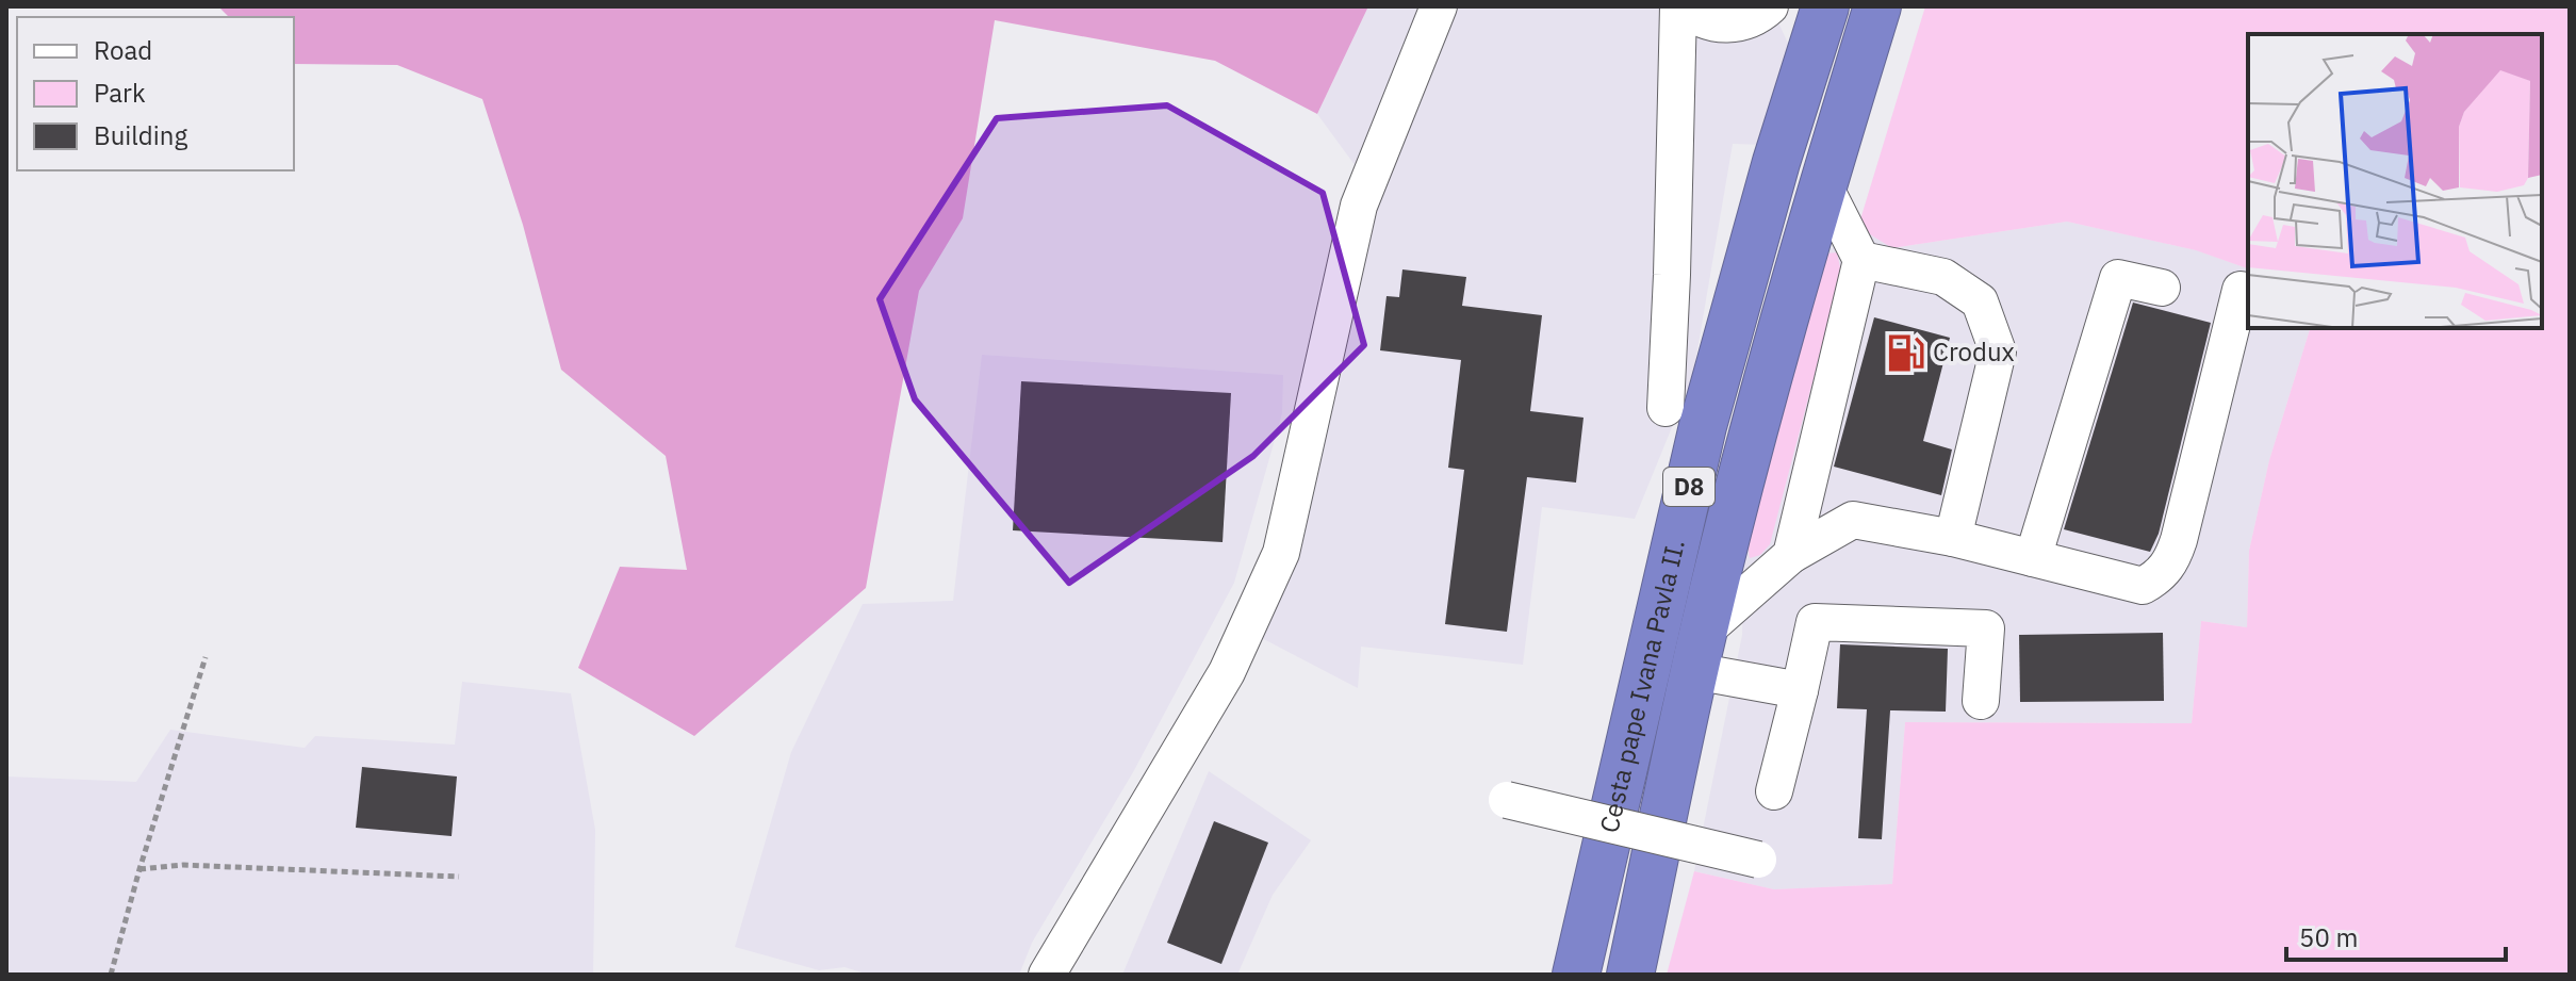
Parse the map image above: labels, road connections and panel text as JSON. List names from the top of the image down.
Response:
{
  "streets": {
    "highway": ["D8", "Cesta pape Ivana Pavla II."]
  },
  "places": {
    "fuel station": ["Crodux"]
  },
  "legend": ["Road", "Park", "Building"],
  "scale_bar": "50 m"
}
